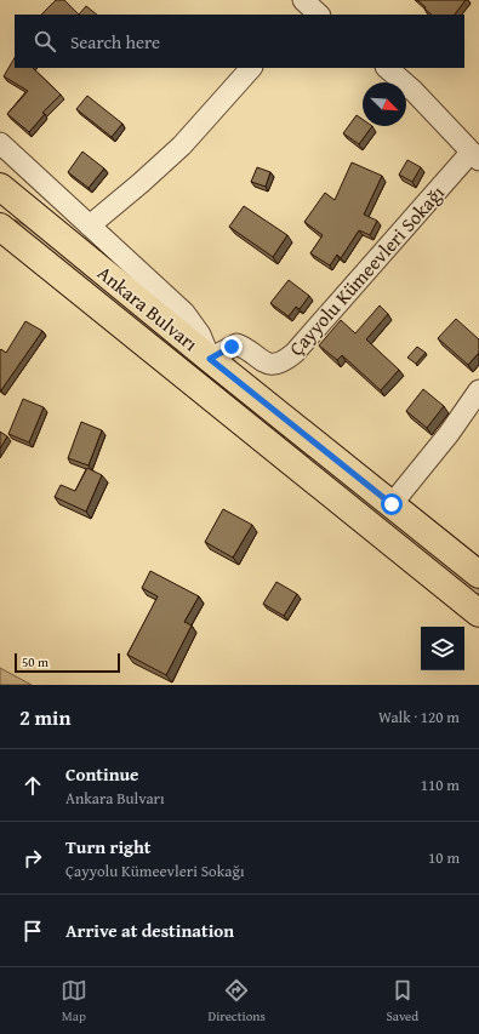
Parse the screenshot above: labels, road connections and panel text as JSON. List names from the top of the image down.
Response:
{
  "streets": {
    "main road": ["Ankara Bulvarı"],
    "street": ["Çayyolu Kümeevleri Sokağı"]
  },
  "crossings": [
    ["Çayyolu Kümeevleri Sokağı", "Ankara Bulvarı"]
  ],
  "scale_bar": "50 m",
  "north": "bottom right",
  "page": {
    "search": "Search here",
    "scale": "50 m",
    "heading": ["2 min", "Walk · 120 m"],
    "list": [
      ["Continue", "Ankara Bulvarı", "110 m"],
      ["Turn right", "Çayyolu Kümeevleri Sokağı", "10 m"],
      "Arrive at destination"
    ],
    "nav": ["Map", "Directions", "Saved"]
  }
}
